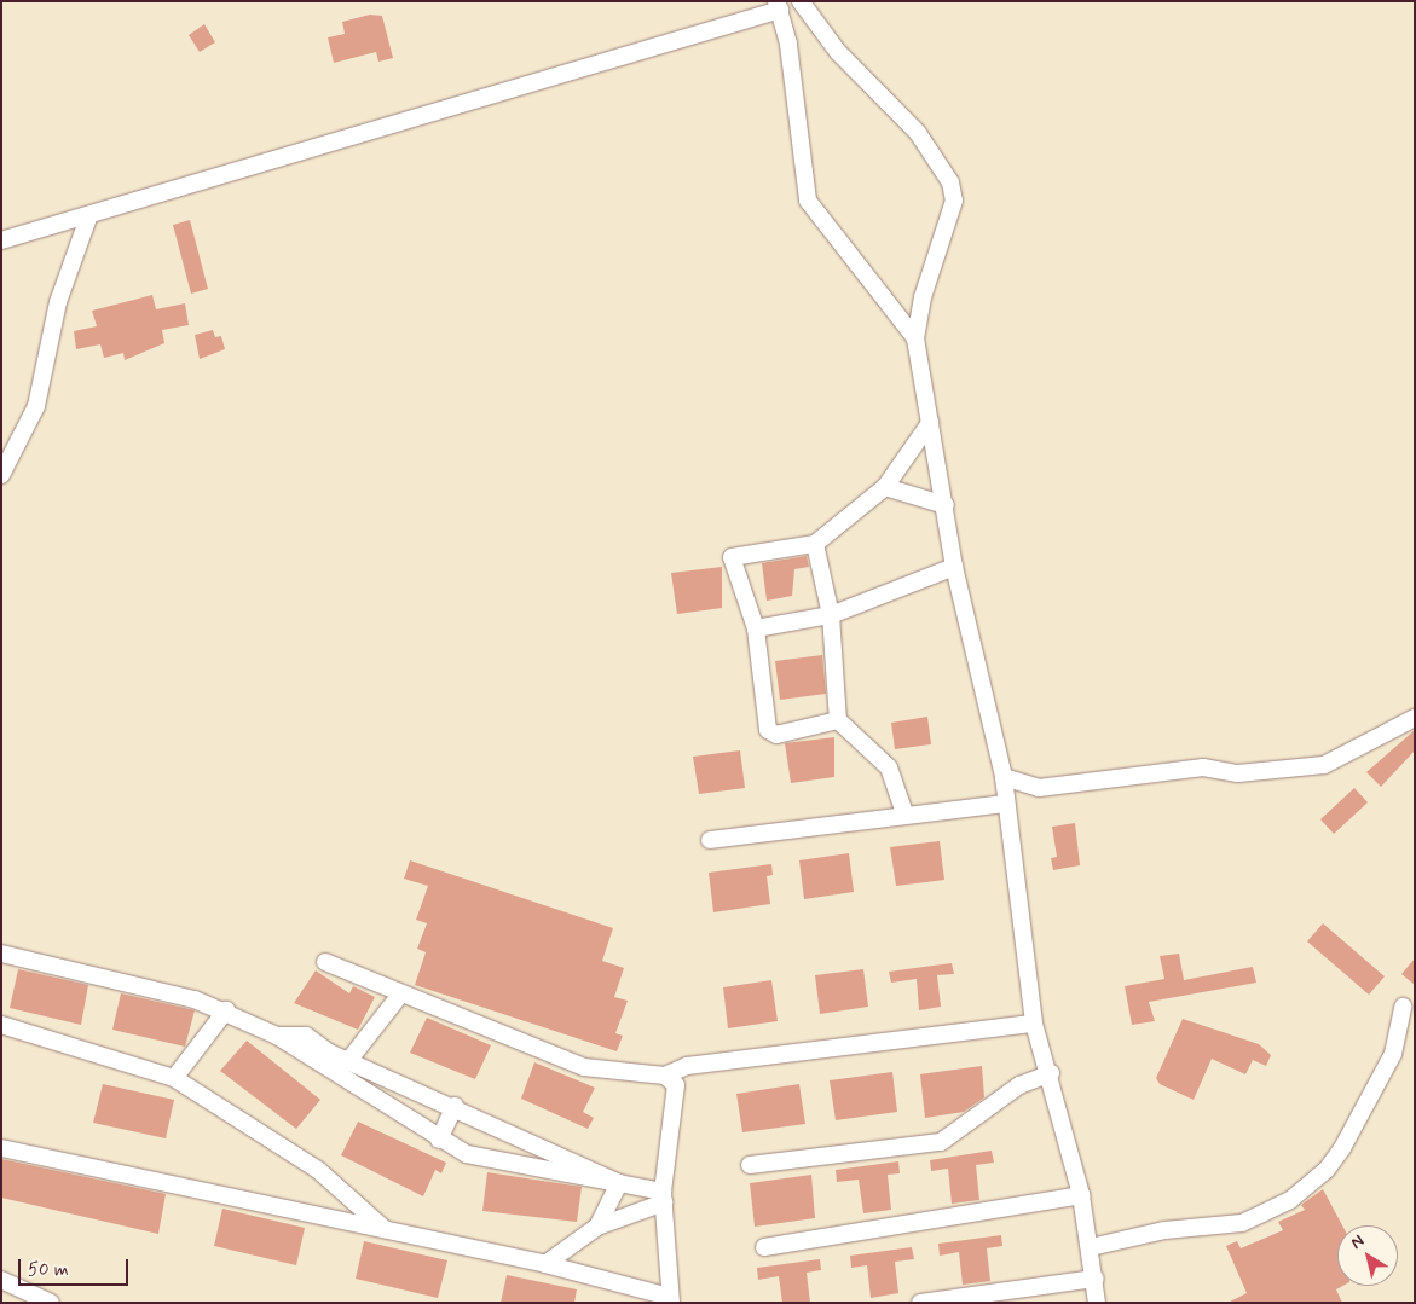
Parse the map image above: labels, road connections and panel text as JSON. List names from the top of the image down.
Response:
{
  "scale_bar": "50 m",
  "north": "top left"
}
